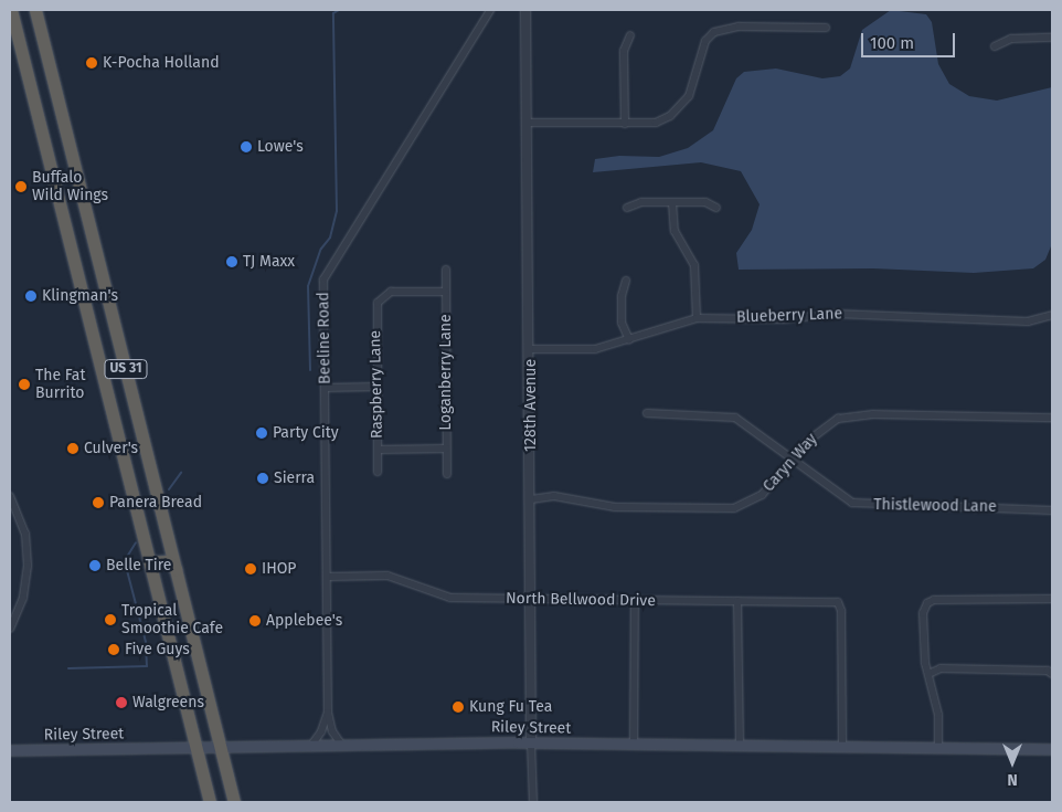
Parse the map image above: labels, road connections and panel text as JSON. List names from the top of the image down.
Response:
{
  "streets": {
    "highway": ["US 31"],
    "main road": ["Riley Street"],
    "street": [
      "Blueberry Lane",
      "Beeline Road",
      "Loganberry Lane",
      "Raspberry Lane",
      "128th Avenue",
      "Caryn Way",
      "Thistlewood Lane",
      "North Bellwood Drive"
    ]
  },
  "crossings": [
    ["Blueberry Lane", "128th Avenue"],
    ["Beeline Road", "North Bellwood Drive"],
    ["Beeline Road", "Riley Street"],
    ["US 31", "Riley Street"],
    ["Loganberry Lane", "Raspberry Lane"],
    ["128th Avenue", "Caryn Way"],
    ["128th Avenue", "North Bellwood Drive"],
    ["128th Avenue", "Riley Street"],
    ["Caryn Way", "Thistlewood Lane"],
    ["North Bellwood Drive", "Riley Street"]
  ],
  "places": [
    "K-Pocha Holland",
    "Lowe's",
    "Buffalo Wild Wings",
    "TJ Maxx",
    "Klingman's",
    "The Fat Burrito",
    "Party City",
    "Culver's",
    "Sierra",
    "Panera Bread",
    "Belle Tire",
    "IHOP",
    "Tropical Smoothie Cafe",
    "Applebee's",
    "Five Guys",
    "Walgreens",
    "Kung Fu Tea"
  ],
  "scale_bar": "100 m",
  "north": "bottom"
}
